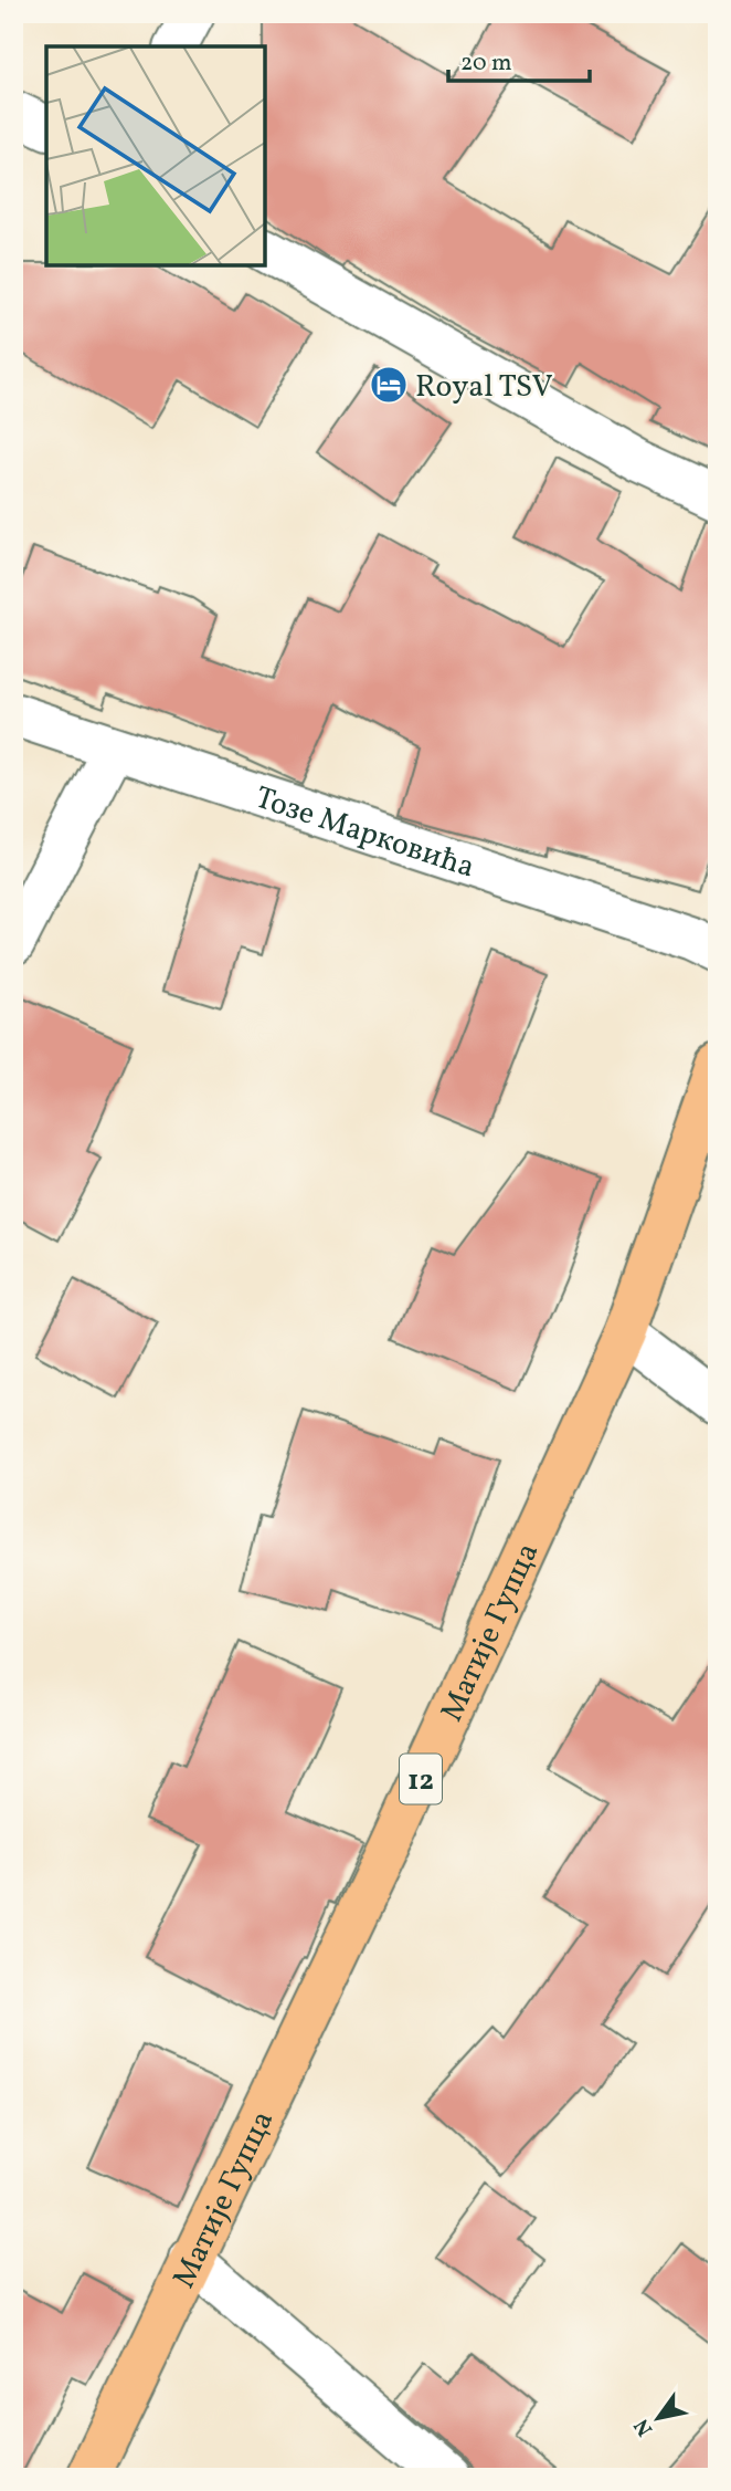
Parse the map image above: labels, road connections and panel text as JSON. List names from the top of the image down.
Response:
{
  "streets": {
    "main road": ["Матије Гупца", "12"],
    "street": ["Тозе Марковића"]
  },
  "places": {
    "hotel": ["Royal TSV"]
  },
  "scale_bar": "20 m",
  "north": "bottom left"
}
